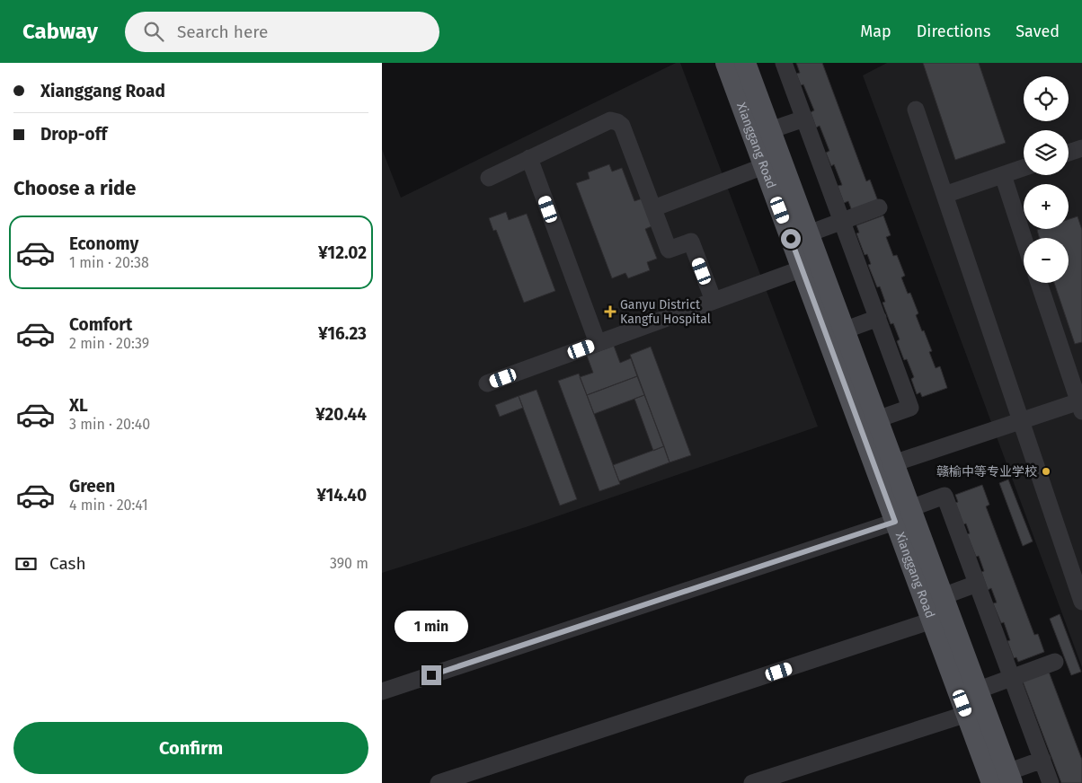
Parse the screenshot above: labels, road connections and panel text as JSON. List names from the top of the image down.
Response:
{
  "streets": {
    "main road": ["Xianggang Road"]
  },
  "places": {
    "health": ["Ganyu District Kangfu Hospital"],
    "other": ["赣榆中等专业学校"]
  },
  "page": {
    "header": "Cabway",
    "search": "Search here",
    "nav": ["Map", "Directions", "Saved"],
    "banner": ["Xianggang Road", "Drop-off"],
    "map_buttons": ["+", "−"],
    "heading": "Choose a ride",
    "list": [
      {
        "name": "Economy",
        "note": "1 min · 20:38",
        "value": "¥12.02"
      },
      {
        "name": "Comfort",
        "note": "2 min · 20:39",
        "value": "¥16.23"
      },
      {
        "name": "XL",
        "note": "3 min · 20:40",
        "value": "¥20.44"
      },
      {
        "name": "Green",
        "note": "4 min · 20:41",
        "value": "¥14.40"
      }
    ],
    "pay": ["Cash", "390 m"],
    "bubble": "1 min",
    "buttons": "Confirm"
  }
}
